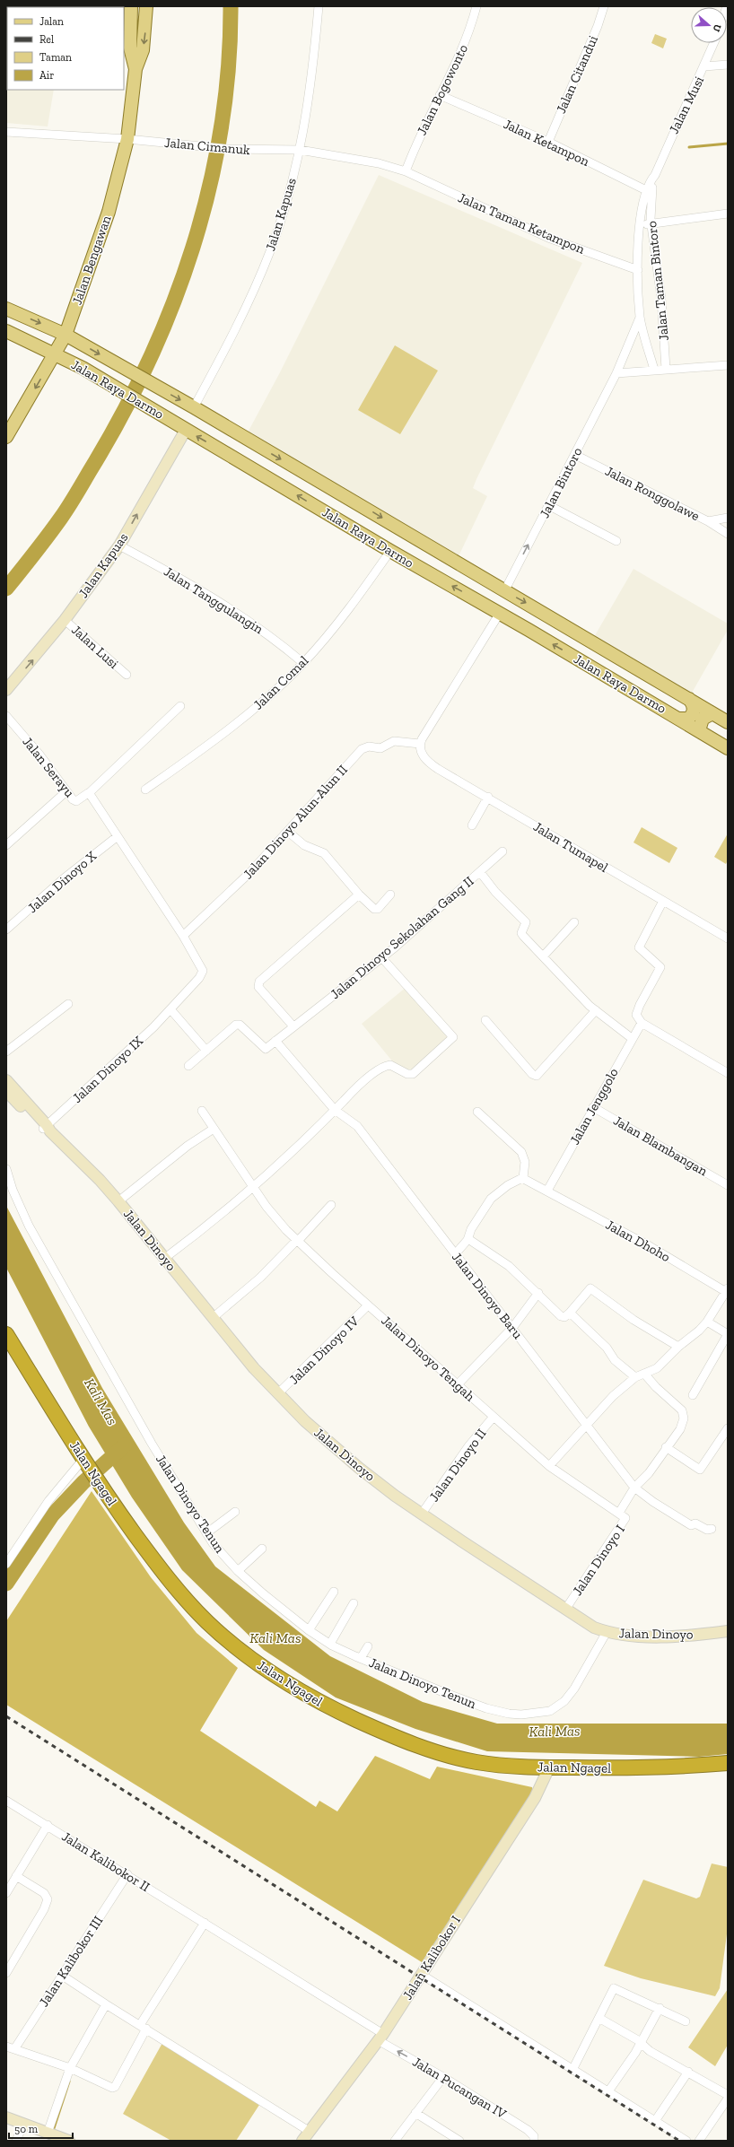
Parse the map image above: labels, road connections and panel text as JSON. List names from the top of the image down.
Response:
{
  "streets": {
    "highway": ["Jalan Ngagel"],
    "main road": [
      "Jalan Kapuas",
      "Jalan Bengawan",
      "Jalan Raya Darmo",
      "Jalan Dinoyo",
      "Jalan Kalibokor I"
    ],
    "street": [
      "Jalan Citandui",
      "Jalan Bogowonto",
      "Jalan Musi",
      "Jalan Ketampon",
      "Jalan Cimanuk",
      "Jalan Taman Ketampon",
      "Jalan Taman Bintoro",
      "Jalan Bintoro",
      "Jalan Ronggolawe",
      "Jalan Tanggulangin",
      "Jalan Lusi",
      "Jalan Comal",
      "Jalan Serayu",
      "Jalan Dinoyo Alun-Alun II",
      "Jalan Tumapel",
      "Jalan Dinoyo X",
      "Jalan Dinoyo Sekolahan Gang II",
      "Jalan Dinoyo IX",
      "Jalan Jenggolo",
      "Jalan Blambangan",
      "Jalan Dhoho",
      "Jalan Dinoyo Baru",
      "Jalan Dinoyo IV",
      "Jalan Dinoyo Tengah",
      "Jalan Dinoyo II",
      "Jalan Dinoyo Tenun",
      "Jalan Dinoyo I",
      "Jalan Kalibokor II",
      "Jalan Kalibokor III",
      "Jalan Pucangan IV"
    ]
  },
  "crossings": [
    ["Jalan Citandui", "Jalan Ketampon"],
    ["Jalan Bogowonto", "Jalan Ketampon"],
    ["Jalan Bogowonto", "Jalan Cimanuk"],
    ["Jalan Bogowonto", "Jalan Taman Ketampon"],
    ["Jalan Musi", "Jalan Ketampon"],
    ["Jalan Musi", "Jalan Taman Bintoro"],
    ["Jalan Ketampon", "Jalan Taman Bintoro"],
    ["Jalan Cimanuk", "Jalan Kapuas"],
    ["Jalan Cimanuk", "Jalan Taman Ketampon"],
    ["Jalan Cimanuk", "Jalan Bengawan"],
    ["Jalan Kapuas", "Jalan Raya Darmo"],
    ["Jalan Kapuas", "Jalan Tanggulangin"],
    ["Jalan Kapuas", "Jalan Lusi"],
    ["Jalan Taman Ketampon", "Jalan Taman Bintoro"],
    ["Jalan Bengawan", "Jalan Raya Darmo"],
    ["Jalan Taman Bintoro", "Jalan Bintoro"],
    ["Jalan Raya Darmo", "Jalan Bintoro"],
    ["Jalan Raya Darmo", "Jalan Comal"],
    ["Jalan Bintoro", "Jalan Ronggolawe"],
    ["Jalan Tanggulangin", "Jalan Comal"],
    ["Jalan Dinoyo Alun-Alun II", "Jalan Tumapel"],
    ["Jalan Dinoyo Alun-Alun II", "Jalan Dinoyo IX"],
    ["Jalan Dinoyo Sekolahan Gang II", "Jalan Dinoyo Baru"],
    ["Jalan Dinoyo IX", "Jalan Dinoyo"],
    ["Jalan Jenggolo", "Jalan Blambangan"],
    ["Jalan Jenggolo", "Jalan Dhoho"],
    ["Jalan Dinoyo", "Jalan Dinoyo IV"],
    ["Jalan Dinoyo", "Jalan Dinoyo II"],
    ["Jalan Dinoyo", "Jalan Dinoyo Tenun"],
    ["Jalan Dinoyo", "Jalan Dinoyo I"],
    ["Jalan Dinoyo IV", "Jalan Dinoyo Tengah"],
    ["Jalan Dinoyo Tengah", "Jalan Dinoyo II"],
    ["Jalan Dinoyo Tengah", "Jalan Dinoyo I"],
    ["Jalan Ngagel", "Jalan Kalibokor I"],
    ["Jalan Kalibokor II", "Jalan Kalibokor I"],
    ["Jalan Kalibokor II", "Jalan Kalibokor III"],
    ["Jalan Kalibokor II", "Jalan Pucangan IV"],
    ["Jalan Kalibokor I", "Jalan Pucangan IV"]
  ],
  "one_way": ["Jalan Bintoro", "Jalan Pucangan IV"],
  "water": ["Kali Mas"],
  "legend": [
    "Jalan",
    "Rel",
    "Taman",
    "Air"
  ],
  "scale_bar": "50 m",
  "north": "right"
}
